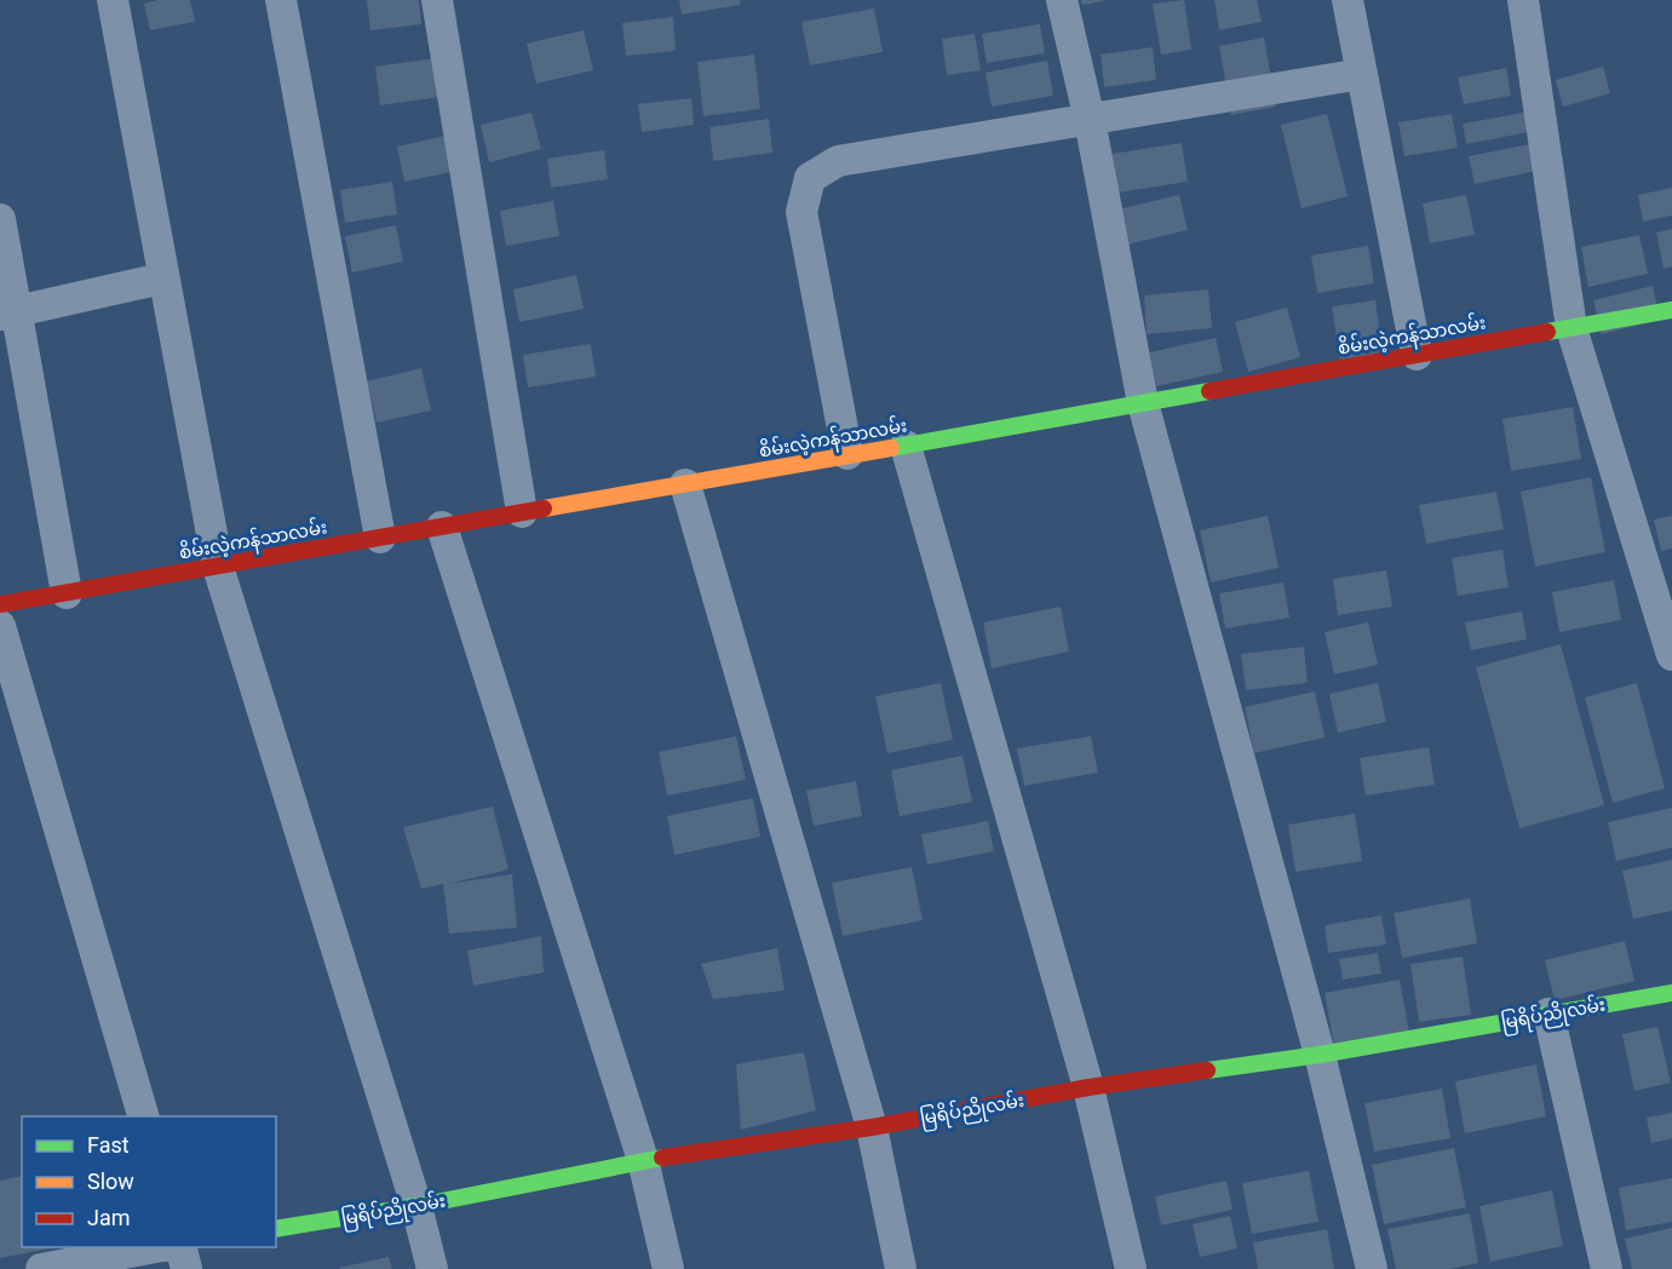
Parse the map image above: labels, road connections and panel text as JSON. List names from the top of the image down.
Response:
{
  "streets": {
    "street": ["စိမ်းလဲ့ကန်သာလမ်း", "မြရိပ်ညိုလမ်း"]
  },
  "legend": ["Fast", "Slow", "Jam"]
}
